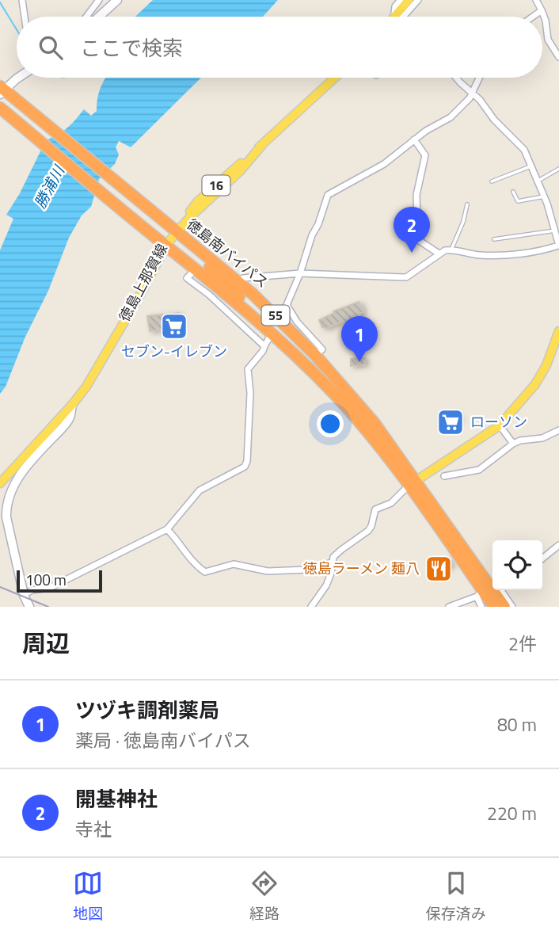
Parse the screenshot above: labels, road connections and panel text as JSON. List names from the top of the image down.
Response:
{
  "streets": {
    "highway": ["徳島南バイパス", "55"],
    "main road": ["16", "徳島上那賀線"]
  },
  "crossings": [
    ["徳島南バイパス", "徳島上那賀線"]
  ],
  "water": ["勝浦川"],
  "places": {
    "supermarket": ["セブン-イレブン", "ローソン"],
    "restaurant": ["徳島ラーメン 麺八"]
  },
  "scale_bar": "100 m",
  "page": {
    "search": "ここで検索",
    "pins": ["2", "1"],
    "scale": "100 m",
    "heading": ["周辺", "2件"],
    "list": [
      {
        "mark": "1",
        "name": "ツヅキ調剤薬局",
        "note": "薬局 · 徳島南バイパス",
        "value": "80 m"
      },
      {
        "mark": "2",
        "name": "開基神社",
        "note": "寺社",
        "value": "220 m"
      }
    ],
    "nav": ["地図", "経路", "保存済み"]
  }
}
